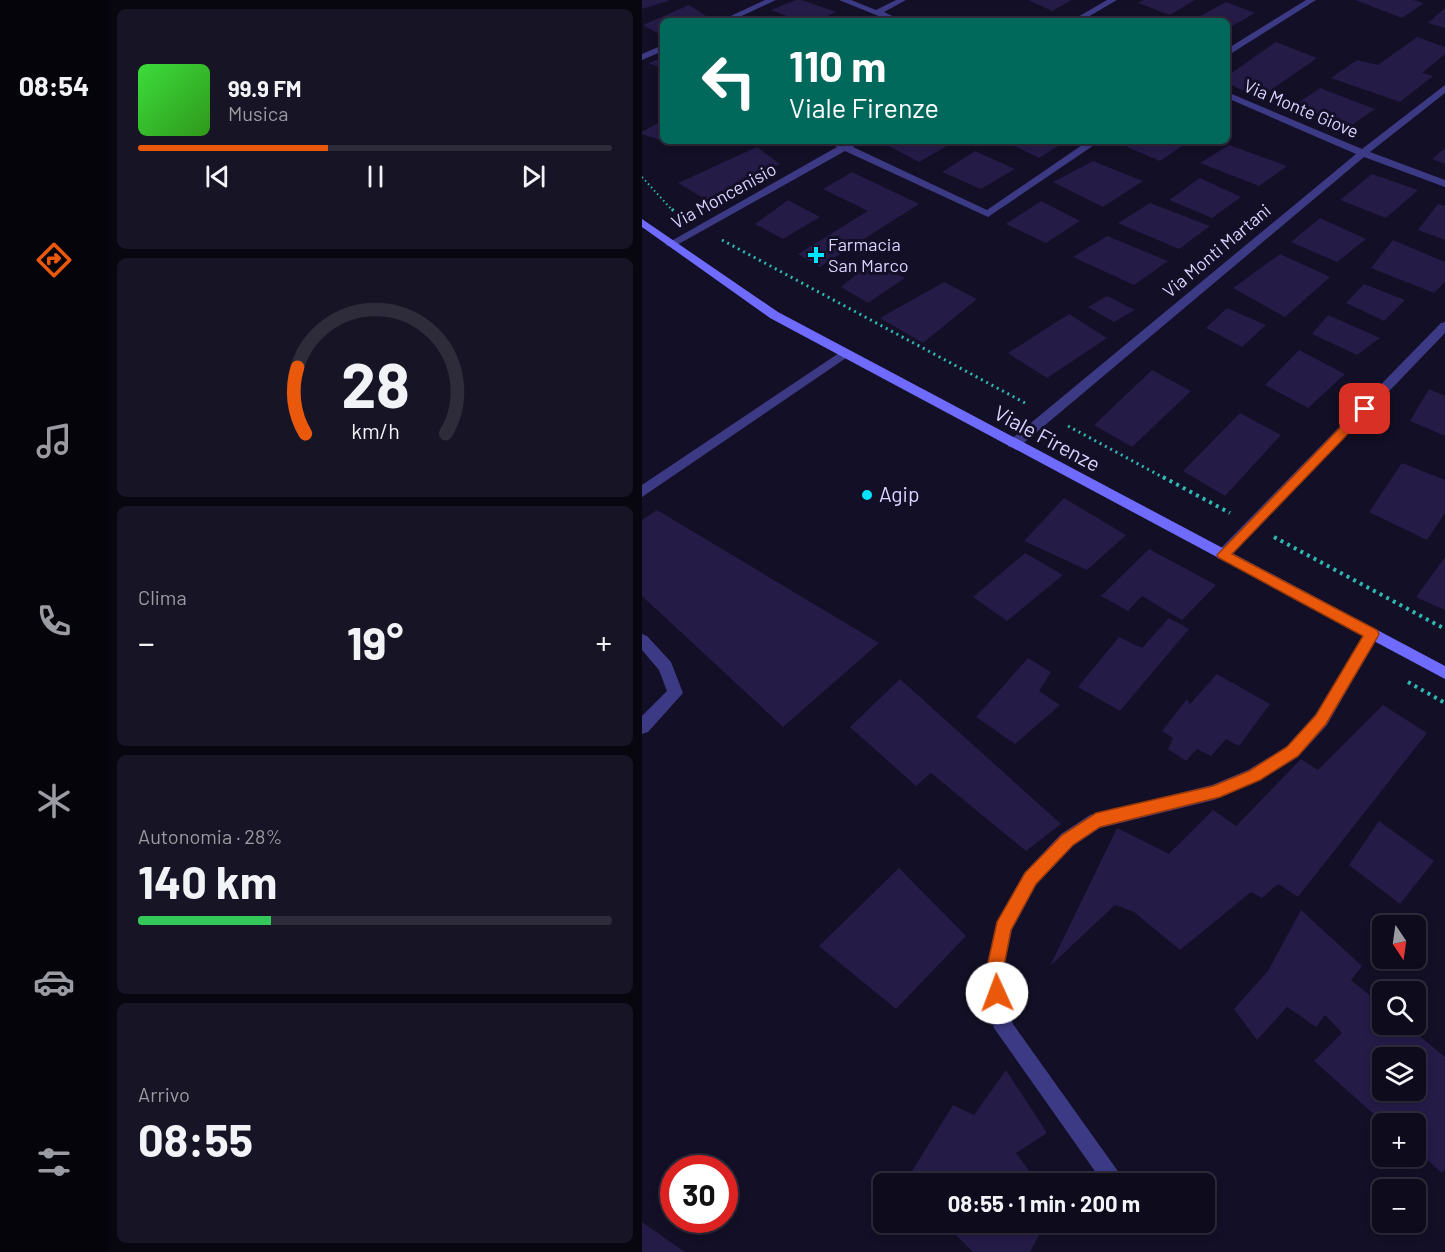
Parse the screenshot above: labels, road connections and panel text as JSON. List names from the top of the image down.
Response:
{
  "streets": {
    "main road": ["Viale Firenze"],
    "street": ["Via Monte Giove", "Via Moncenisio", "Via Monti Martani"]
  },
  "crossings": [
    ["Via Monte Giove", "Via Monti Martani"],
    ["Via Moncenisio", "Viale Firenze"],
    ["Via Monti Martani", "Viale Firenze"]
  ],
  "places": {
    "health": ["Farmacia San Marco"],
    "other": ["Agip"]
  },
  "north": "bottom",
  "page": {
    "tabs": "08:54",
    "turn": ["110 m", "Viale Firenze"],
    "song": ["99.9 FM", "Musica"],
    "tile": [
      "Clima",
      ["Autonomia · 28%", "140 km"],
      ["Arrivo", "08:55"]
    ],
    "heat": ["−", "19°", "+"],
    "map_buttons": ["+", "−"],
    "limit": "30",
    "trip": "08:55 · 1 min · 200 m",
    "gauge": ["28", "km/h"]
  }
}
